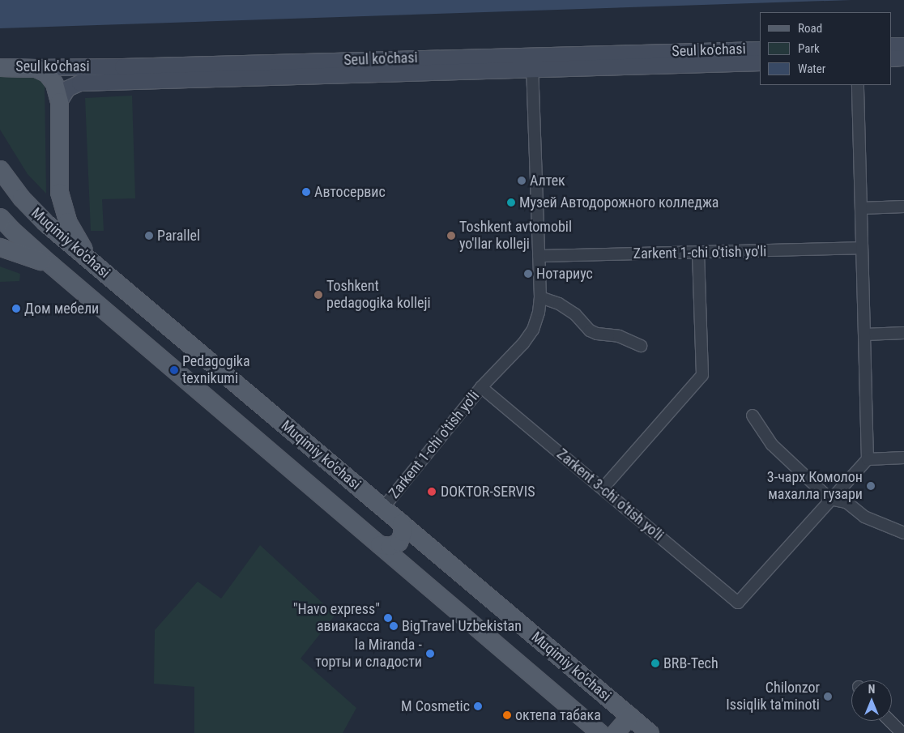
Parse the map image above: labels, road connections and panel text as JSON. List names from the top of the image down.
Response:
{
  "streets": {
    "main road": ["Seul ko'chasi", "Muqimiy ko'chasi"],
    "street": ["Zarkent 1-chi o'tish yo'li", "Zarkent 3-chi o'tish yo'li"]
  },
  "crossings": [
    ["Seul ko'chasi", "Zarkent 1-chi o'tish yo'li"],
    ["Muqimiy ko'chasi", "Zarkent 1-chi o'tish yo'li"],
    ["Zarkent 1-chi o'tish yo'li", "Zarkent 3-chi o'tish yo'li"]
  ],
  "places": [
    "Алтек",
    "Автосервис",
    "Музей Автодорожного колледжа",
    "Parallel",
    "Toshkent avtomobil yo'llar kolleji",
    "Нотариус",
    "Toshkent pedagogika kolleji",
    "Дом мебели",
    "Pedagogika texnikumi",
    "3-чарх Комолон махалла гузари",
    "DOKTOR-SERVIS",
    "\"Havo express\" авиакасса",
    "BigTravel Uzbekistan",
    "la Miranda - торты и сладости",
    "BRB-Tech",
    "Chilonzor Issiqlik ta'minoti",
    "M Cosmetic",
    "октепа табака"
  ],
  "legend": ["Road", "Park", "Water"],
  "north": "top"
}
